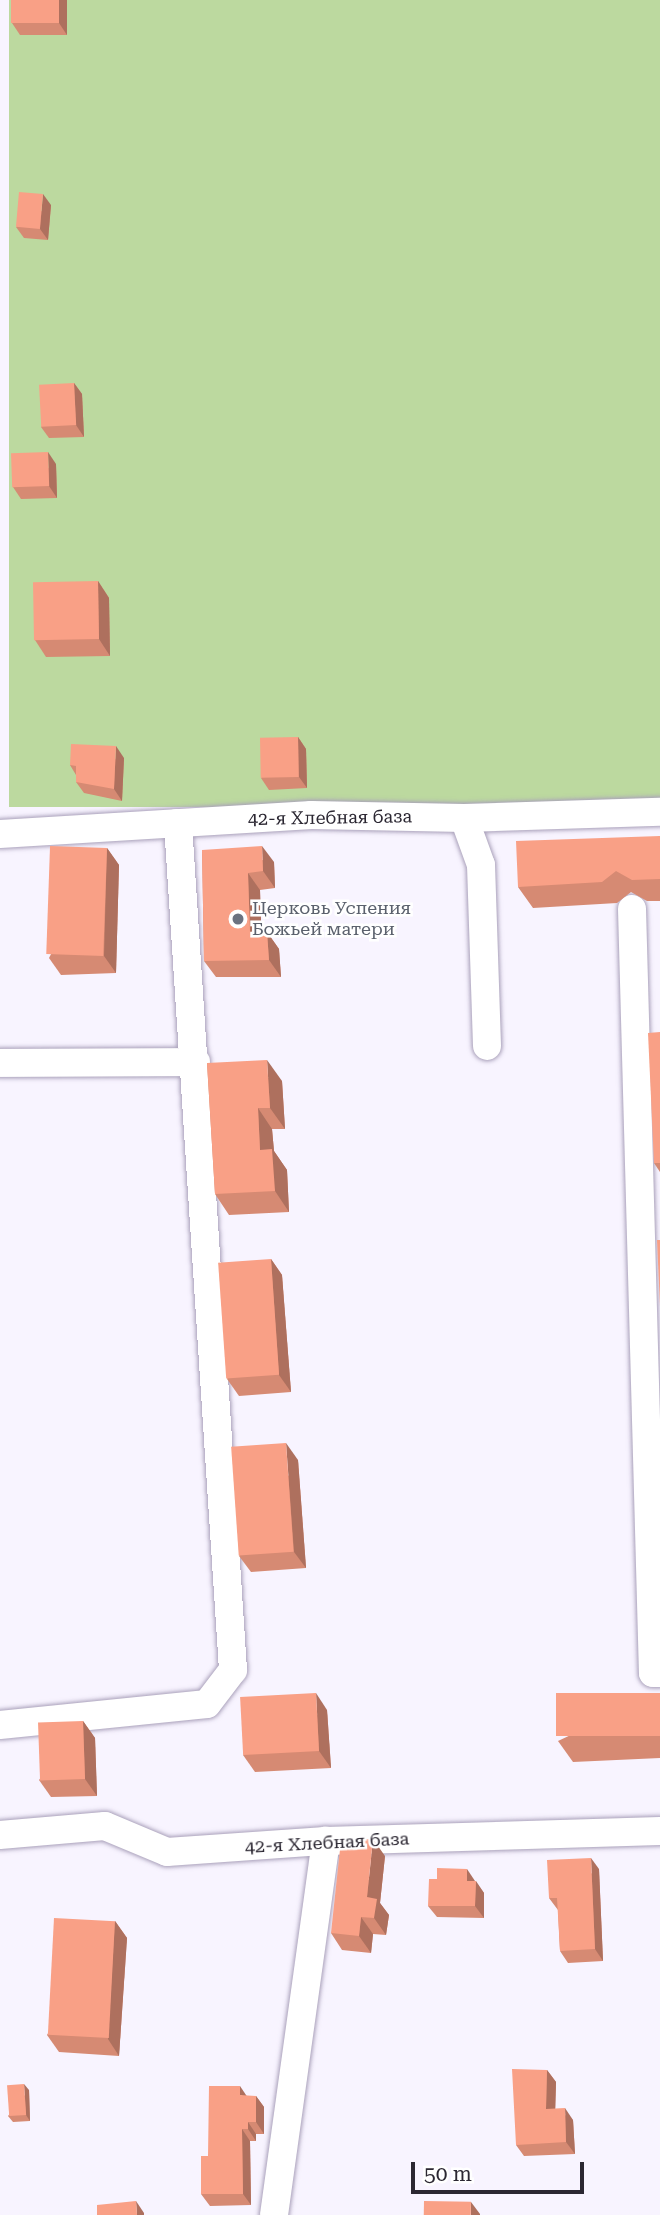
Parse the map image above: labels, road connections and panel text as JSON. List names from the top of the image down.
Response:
{
  "streets": {
    "street": ["42-я Хлебная база"]
  },
  "places": ["Церковь Успения Божьей матери"],
  "scale_bar": "50 m"
}
